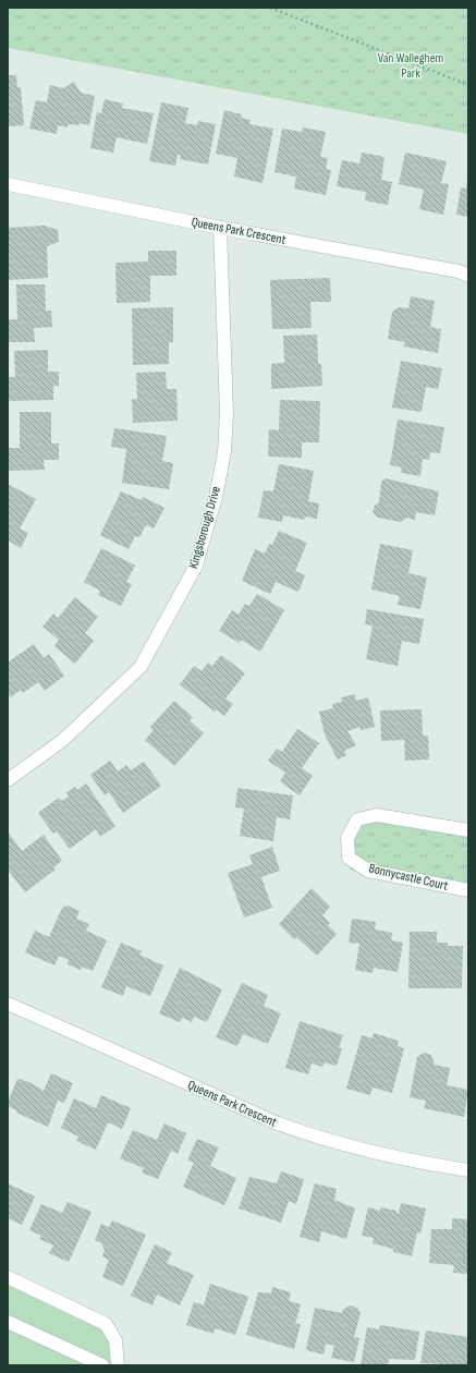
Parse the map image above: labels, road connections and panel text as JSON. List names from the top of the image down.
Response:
{
  "streets": {
    "street": ["Queens Park Crescent", "Kingsborough Drive", "Bonnycastle Court"]
  },
  "crossings": [
    ["Queens Park Crescent", "Kingsborough Drive"]
  ],
  "parks": ["Van Walleghem Park"]
}
